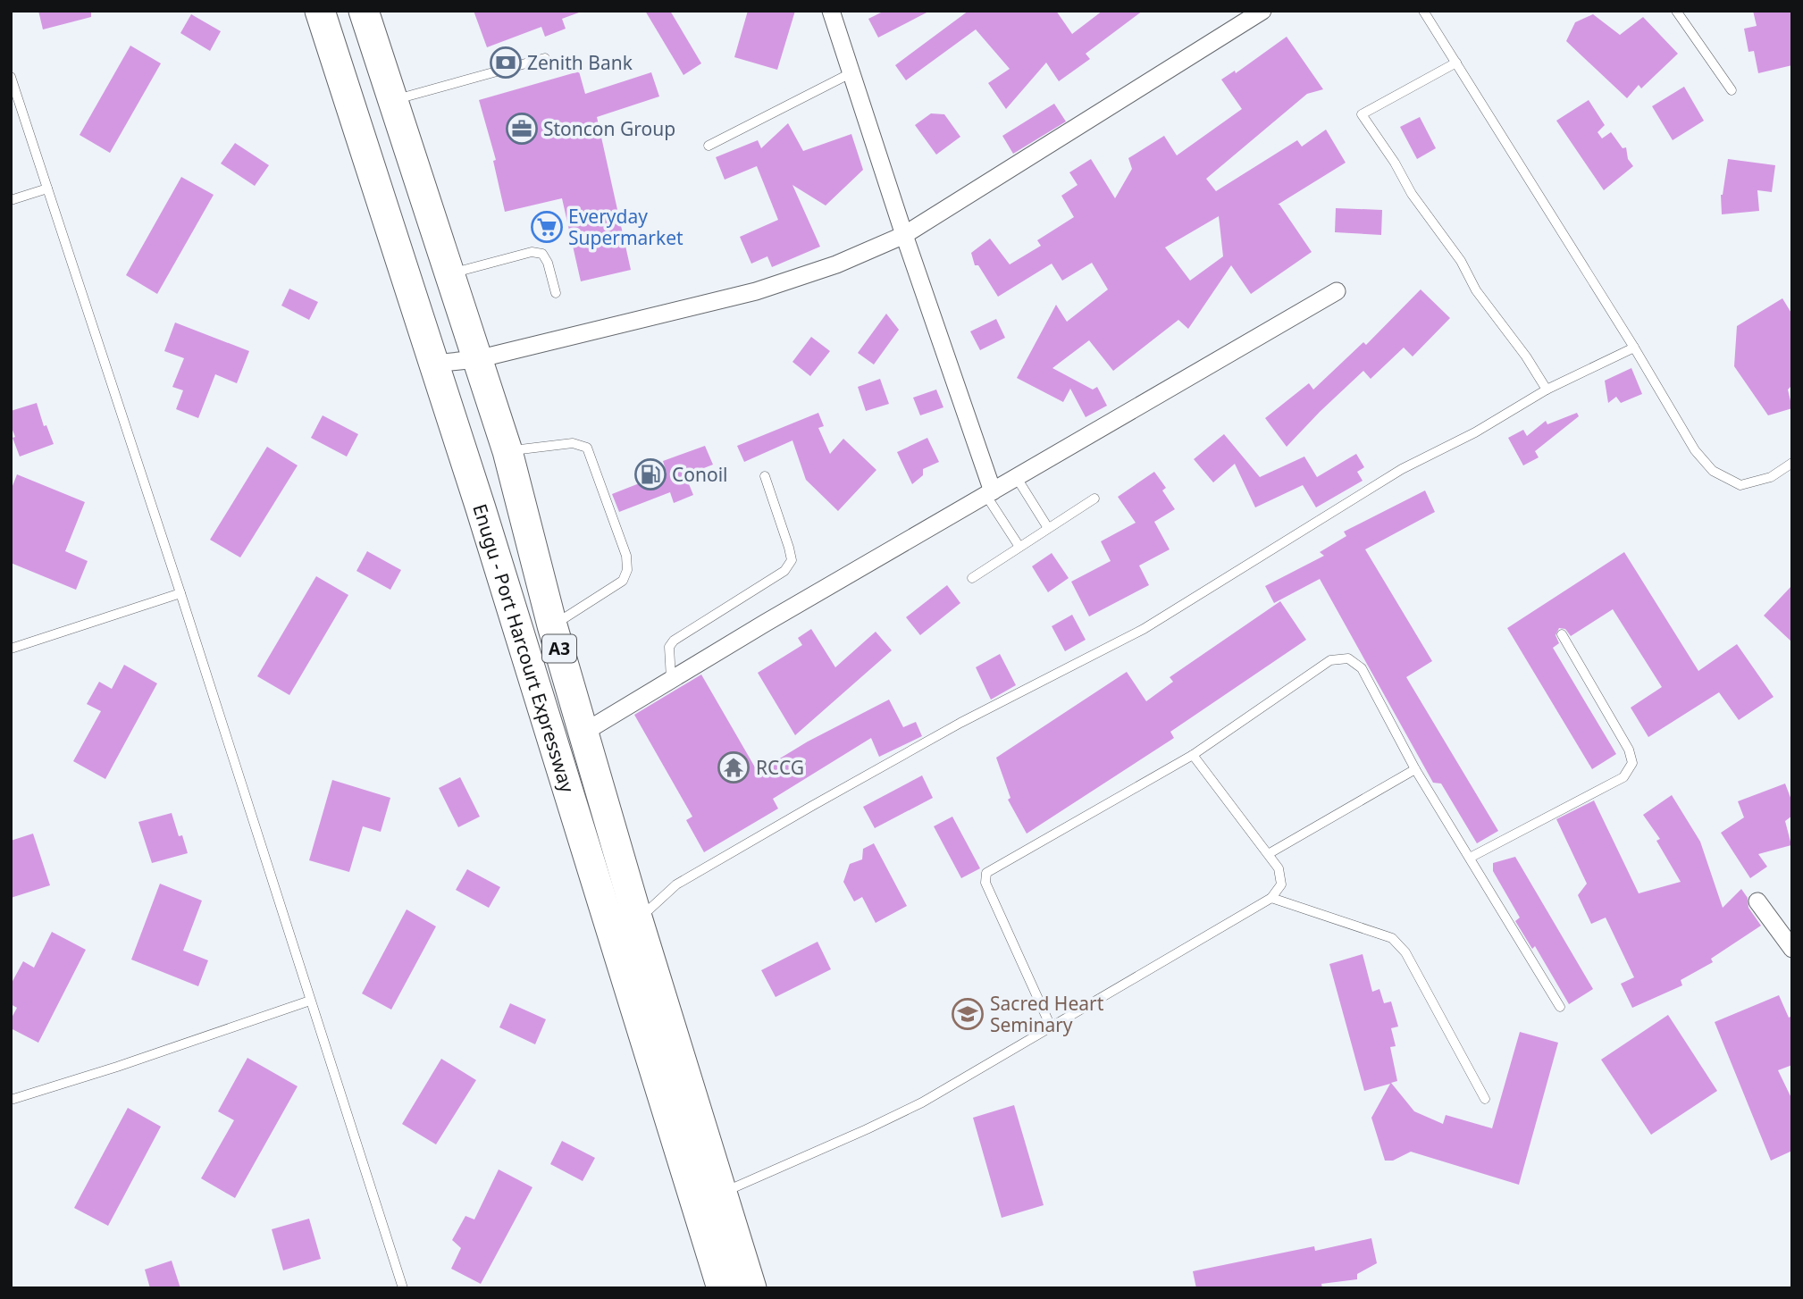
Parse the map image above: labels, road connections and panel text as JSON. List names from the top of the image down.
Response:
{
  "streets": {
    "highway": ["Enugu - Port Harcourt Expressway", "A3"]
  },
  "places": {
    "bank": ["Zenith Bank"],
    "office": ["Stoncon Group"],
    "supermarket": ["Everyday Supermarket"],
    "fuel station": ["Conoil"],
    "temple": ["RCCG"],
    "school or university": ["Sacred Heart Seminary"]
  }
}
